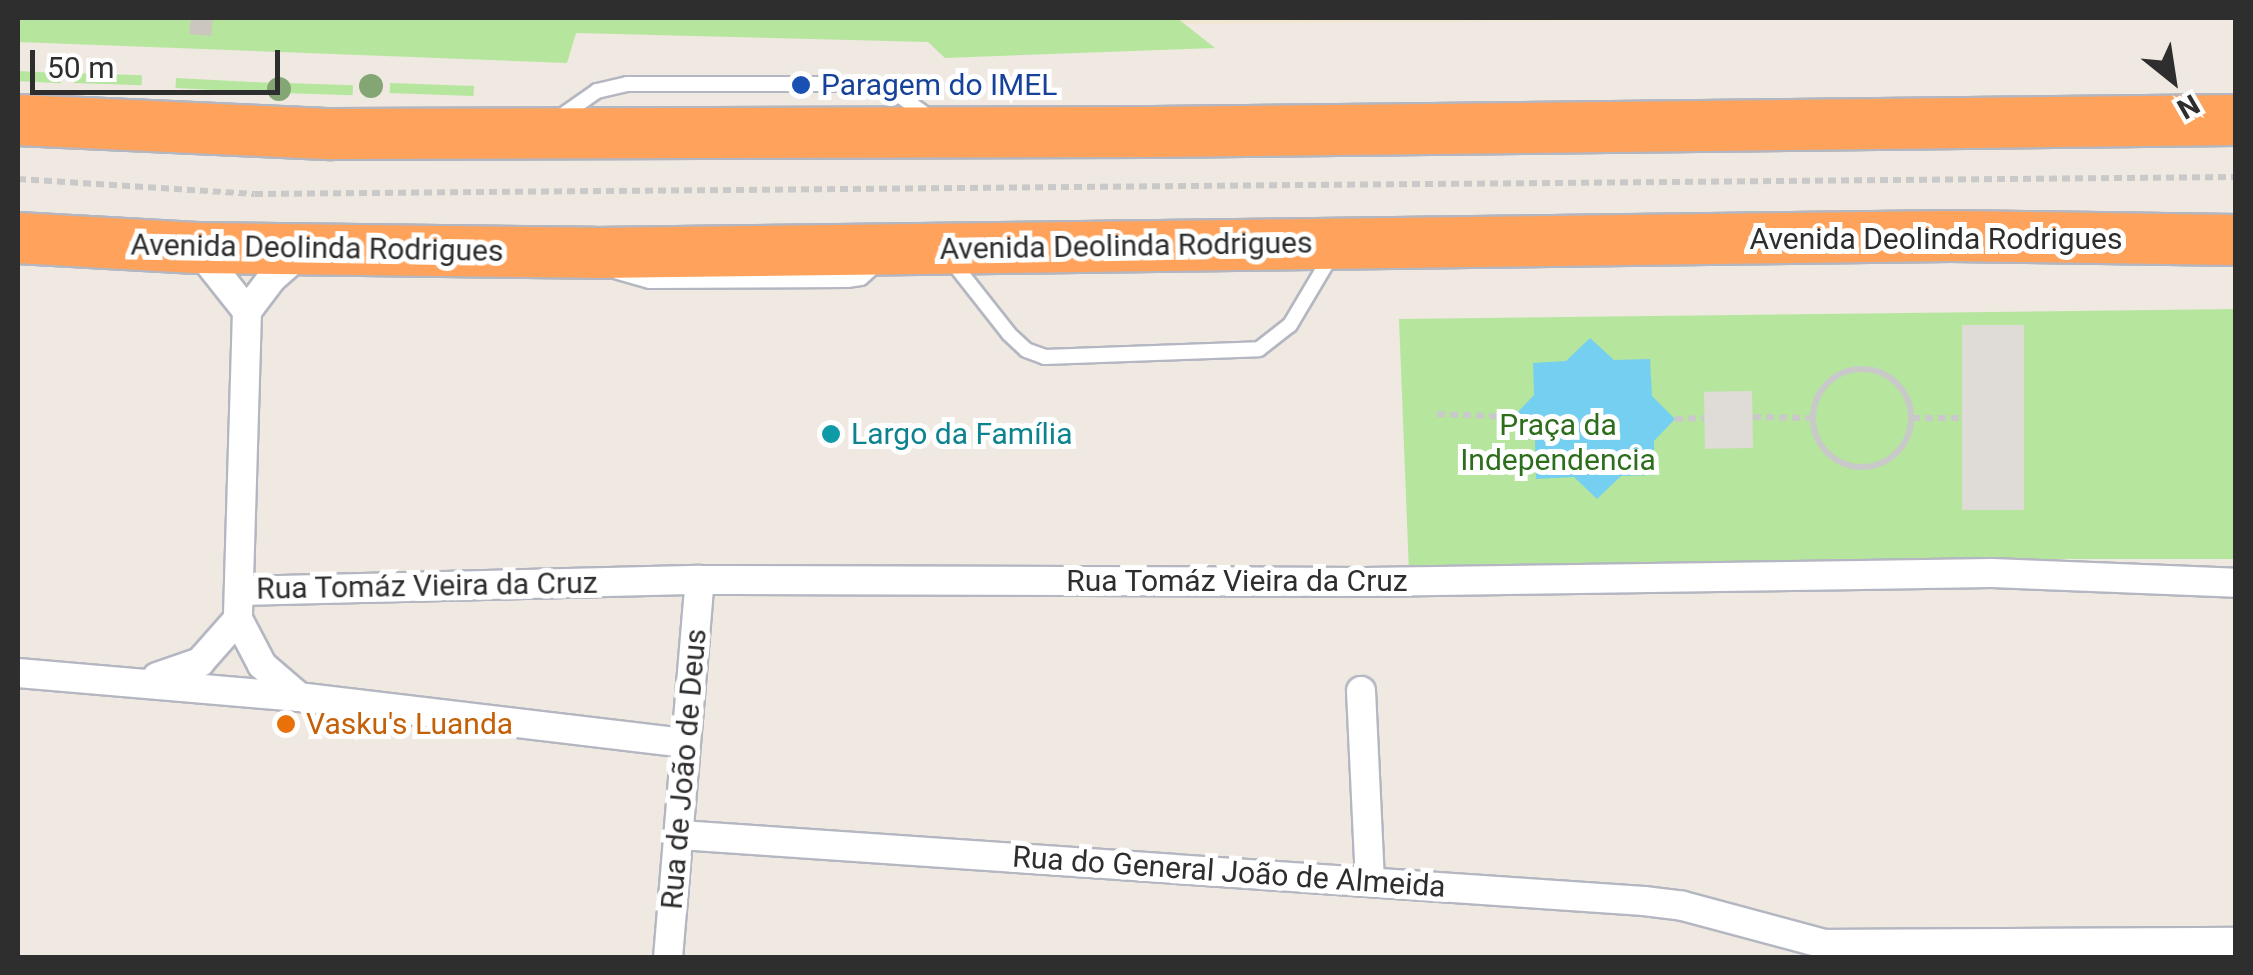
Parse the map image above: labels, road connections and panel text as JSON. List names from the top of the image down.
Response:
{
  "streets": {
    "highway": ["Avenida Deolinda Rodrigues"],
    "street": ["Rua Tomáz Vieira da Cruz", "Rua de João de Deus", "Rua do General João de Almeida"]
  },
  "crossings": [
    ["Rua Tomáz Vieira da Cruz", "Rua de João de Deus"],
    ["Rua de João de Deus", "Rua do General João de Almeida"]
  ],
  "parks": ["Praça da Independencia"],
  "places": ["Paragem do IMEL", "Largo da Família", "Vasku's Luanda"],
  "scale_bar": "50 m",
  "north": "bottom right"
}
